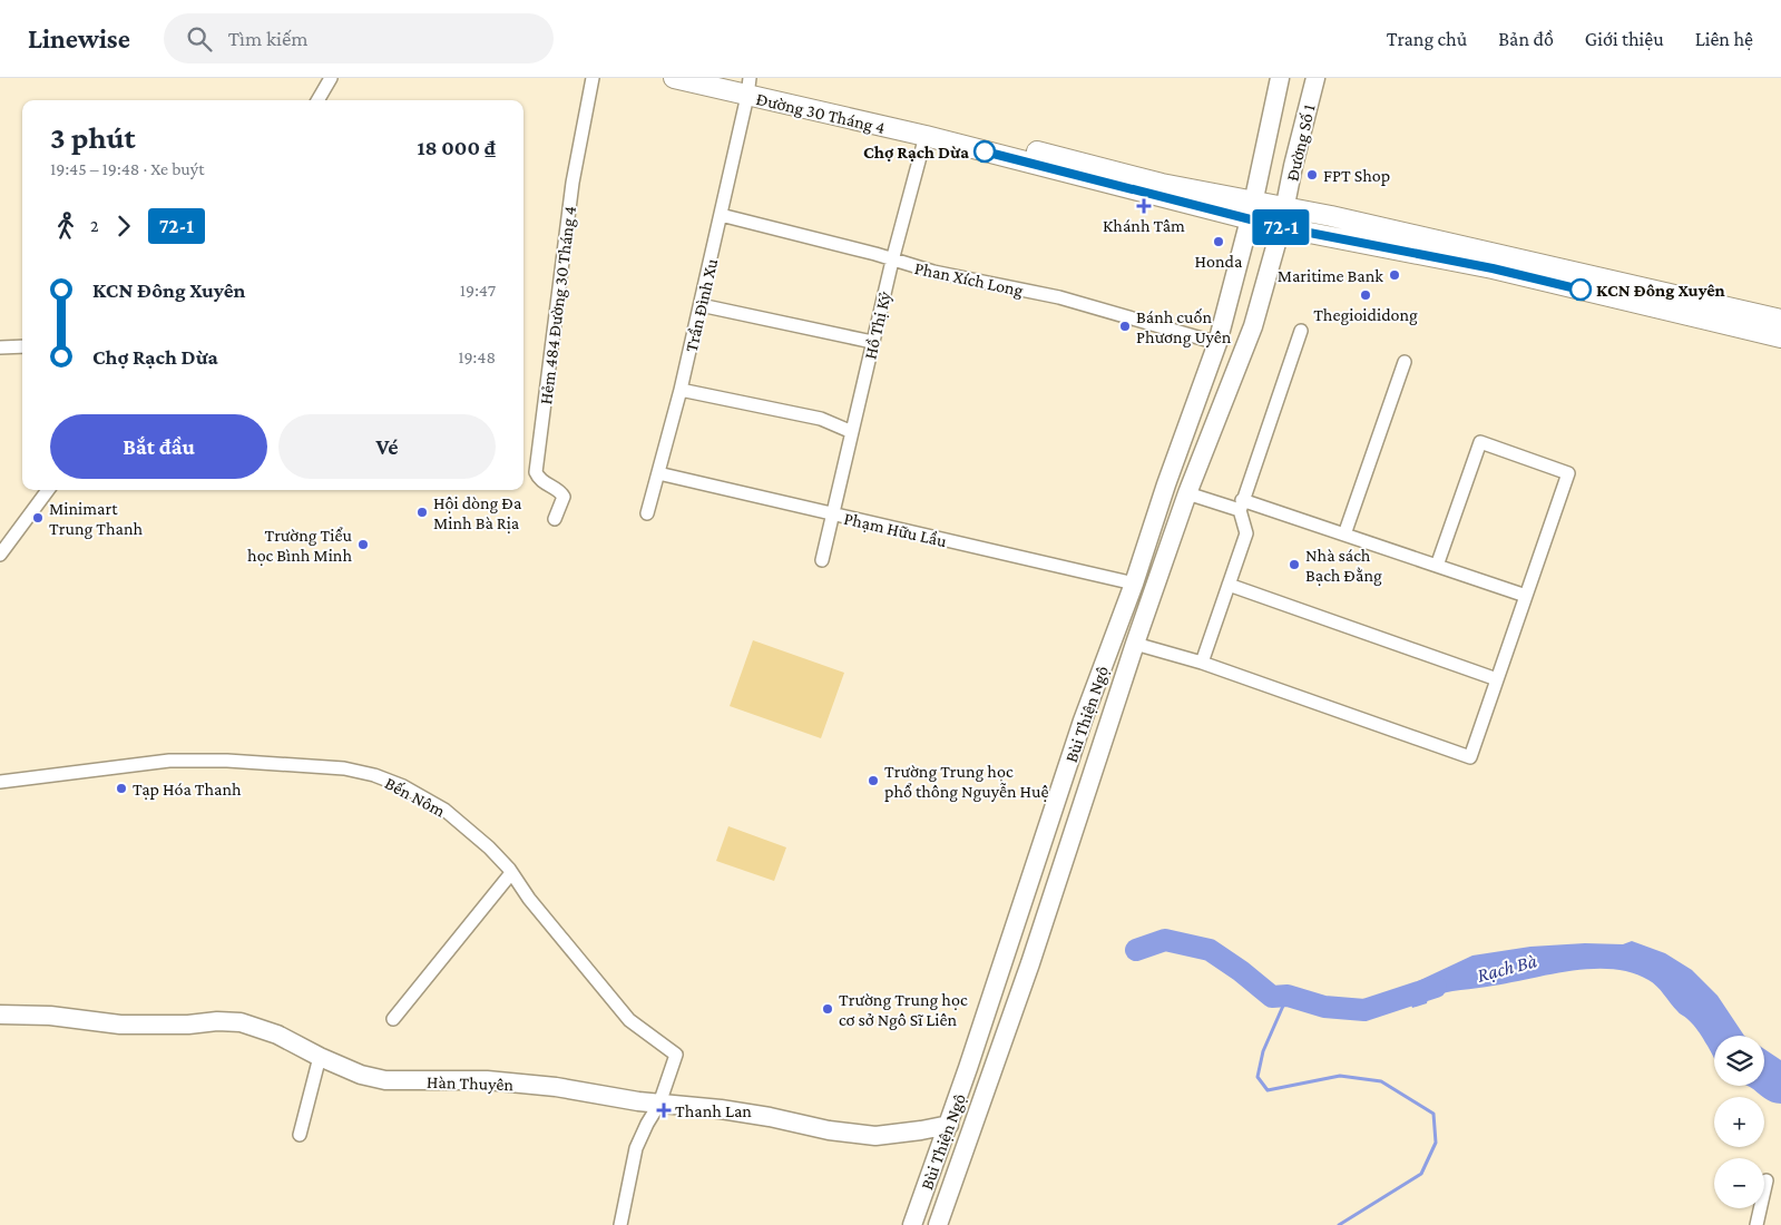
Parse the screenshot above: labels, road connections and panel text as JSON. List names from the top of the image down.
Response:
{
  "streets": {
    "main road": [
      "Đường 30 Tháng 4",
      "Đường Số 1",
      "Bùi Thiện Ngộ",
      "Hàn Thuyên"
    ],
    "street": [
      "Phan Xích Long",
      "Hẻm 484 Đường 30 Tháng 4",
      "Trần Đình Xu",
      "Hồ Thị Kỷ",
      "Phạm Hữu Lầu",
      "Bến Nôm"
    ]
  },
  "crossings": [
    ["Đường 30 Tháng 4", "Đường Số 1"],
    ["Đường 30 Tháng 4", "Trần Đình Xu"],
    ["Đường 30 Tháng 4", "Hồ Thị Kỷ"],
    ["Đường 30 Tháng 4", "Bùi Thiện Ngộ"],
    ["Đường Số 1", "Bùi Thiện Ngộ"],
    ["Phan Xích Long", "Trần Đình Xu"],
    ["Phan Xích Long", "Hồ Thị Kỷ"],
    ["Phan Xích Long", "Bùi Thiện Ngộ"],
    ["Trần Đình Xu", "Phạm Hữu Lầu"],
    ["Hồ Thị Kỷ", "Phạm Hữu Lầu"],
    ["Phạm Hữu Lầu", "Bùi Thiện Ngộ"],
    ["Bùi Thiện Ngộ", "Hàn Thuyên"],
    ["Bến Nôm", "Hàn Thuyên"]
  ],
  "water": ["Rạch Bà"],
  "places": {
    "other": [
      "Chợ Rạch Dừa",
      "FPT Shop",
      "Honda",
      "Maritime Bank",
      "KCN Đông Xuyên",
      "Thegioididong",
      "Bánh cuốn Phương Uyên",
      "Hội dòng Đa Minh Bà Rịa",
      "Minimart Trung Thanh",
      "Trường Tiểu học Bình Minh",
      "Nhà sách Bạch Đằng",
      "Trường Trung học phổ thông Nguyễn Huệ",
      "Tạp Hóa Thanh",
      "Trường Trung học cơ sở Ngô Sĩ Liên"
    ],
    "health": ["Khánh Tâm", "Thanh Lan"]
  },
  "lines": ["bus line 72-1"],
  "page": {
    "header": "Linewise",
    "search": "Tìm kiếm",
    "nav": [
      "Trang chủ",
      "Bản đồ",
      "Giới thiệu",
      "Liên hệ"
    ],
    "on_map": "72-1",
    "heading": ["3 phút", "19:45 – 19:48 · Xe buýt", "18 000 ₫"],
    "legs": ["2", "72-1"],
    "list": [
      {
        "name": "KCN Đông Xuyên",
        "value": "19:47"
      },
      {
        "name": "Chợ Rạch Dừa",
        "value": "19:48"
      }
    ],
    "buttons": ["Bắt đầu", "Vé"],
    "map_buttons": ["+", "−"]
  }
}
